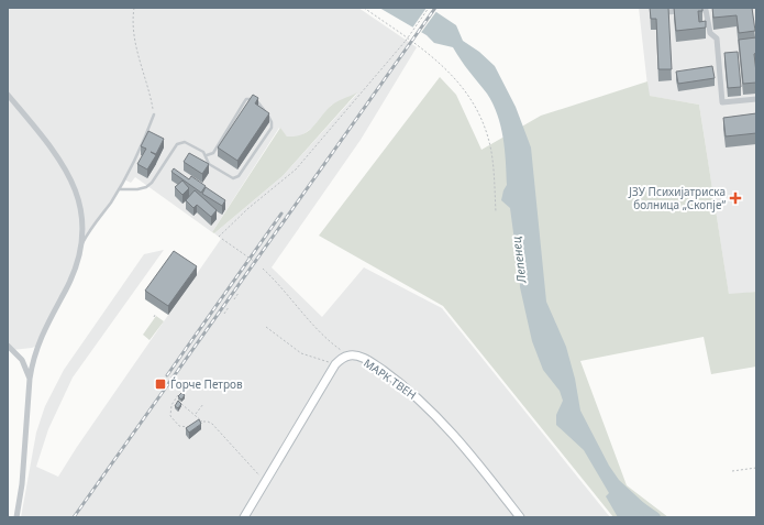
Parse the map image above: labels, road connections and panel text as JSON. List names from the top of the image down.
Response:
{
  "streets": {
    "street": ["МАРК ТВЕН"]
  },
  "water": ["Лепенец"],
  "places": {
    "health": ["ЈЗУ Психијатриска болница „Скопје“"],
    "transit": ["Ѓорче Петров"]
  }
}
